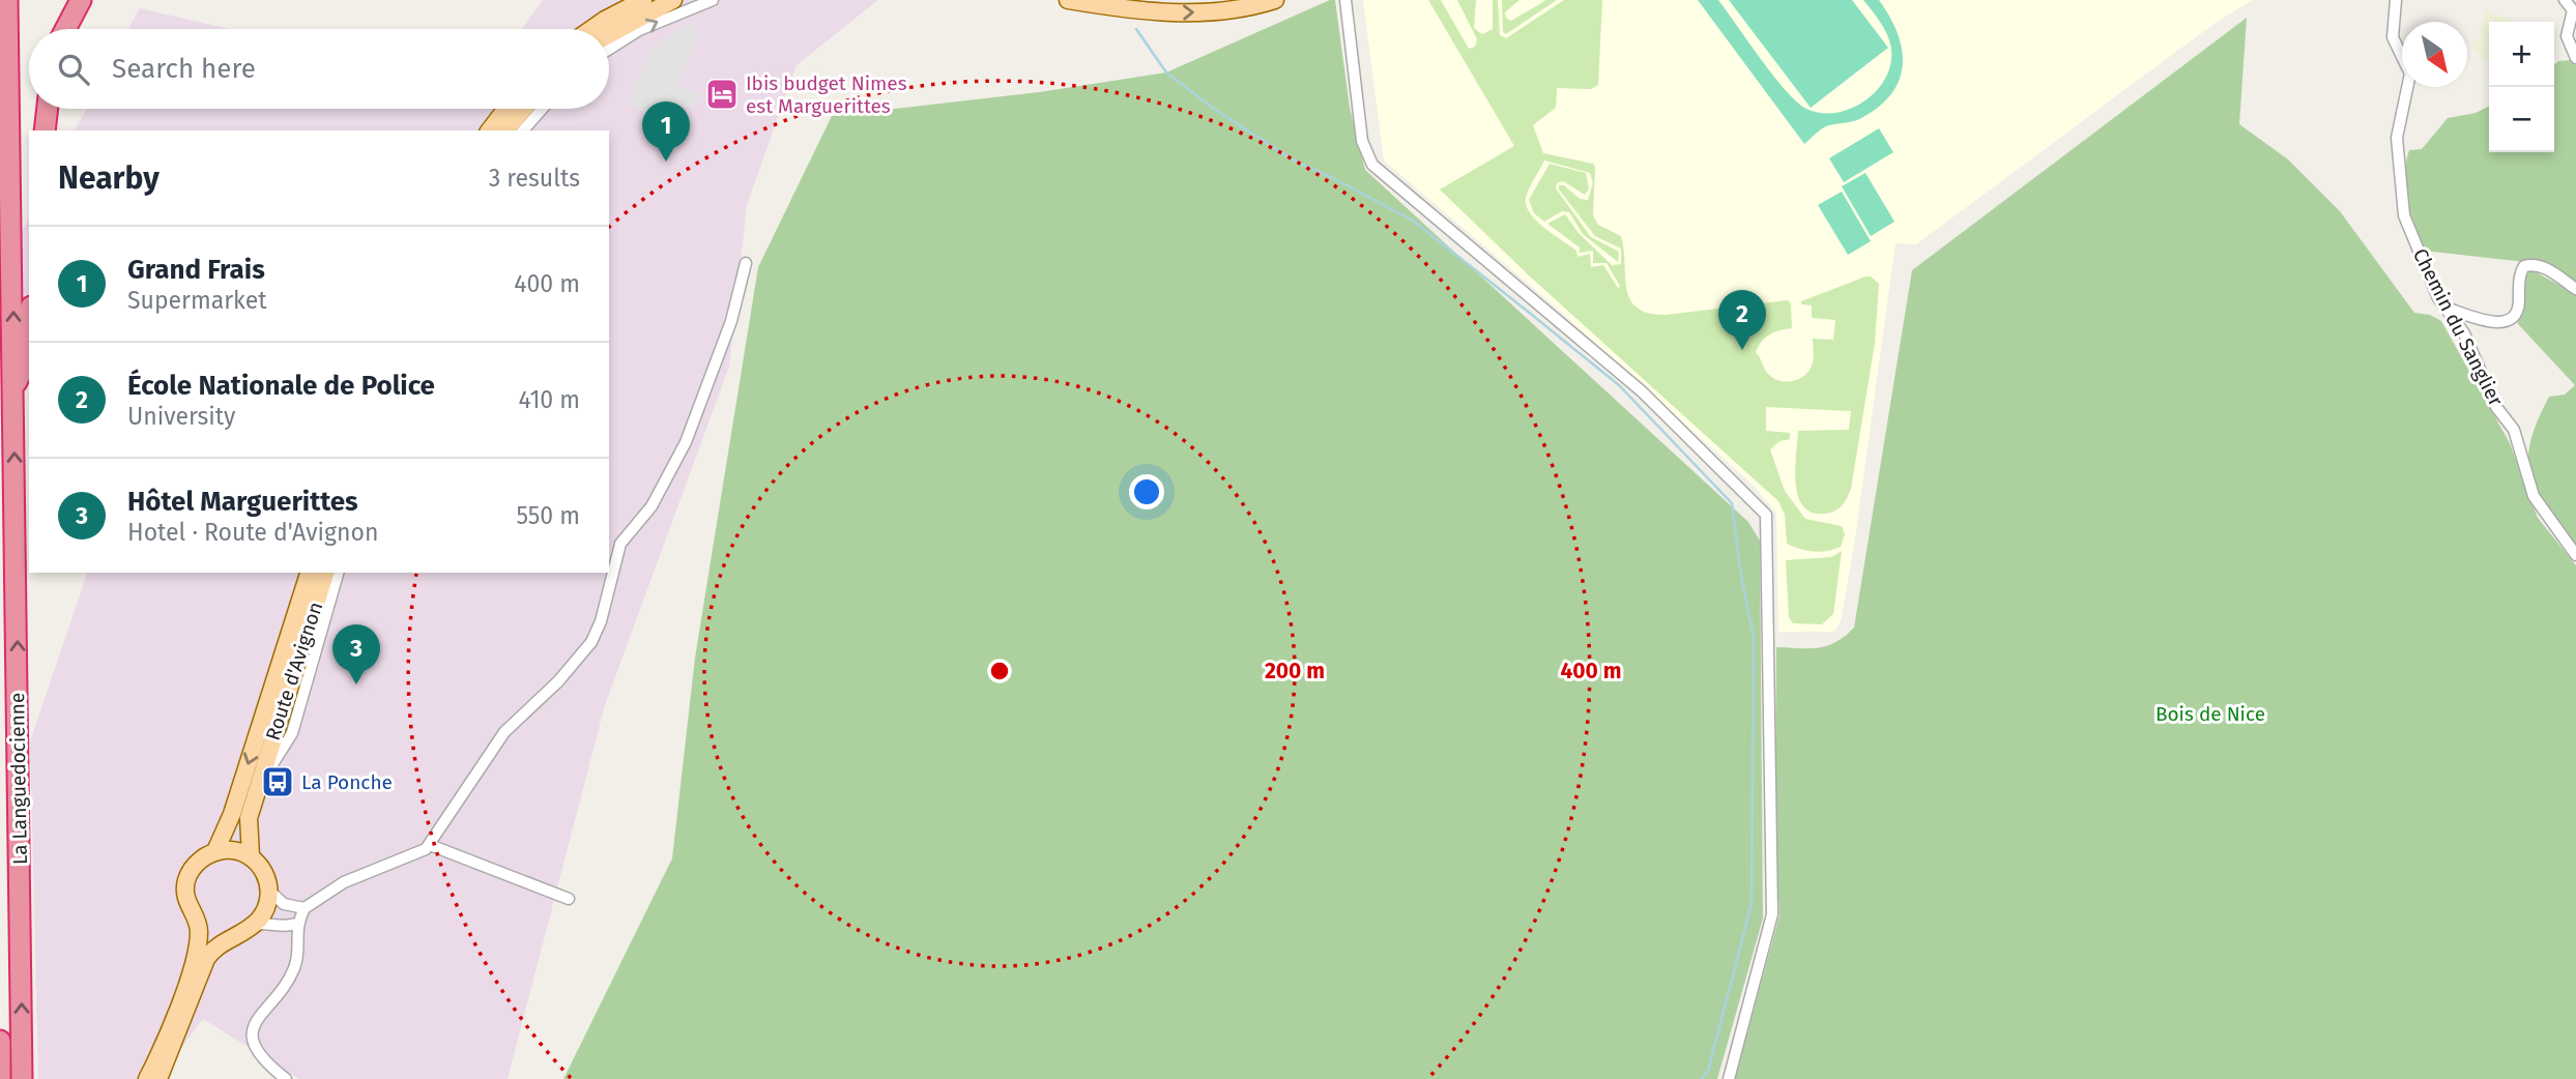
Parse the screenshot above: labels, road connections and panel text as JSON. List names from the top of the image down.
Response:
{
  "streets": {
    "highway": ["La Languedocienne"],
    "main road": ["Route d'Avignon"],
    "street": ["Chemin du Sanglier"]
  },
  "one_way": ["La Languedocienne"],
  "parks": ["Bois de Nice"],
  "places": {
    "hotel": ["Ibis budget Nimes est Marguerittes"],
    "bus stop": ["La Ponche"]
  },
  "north": "bottom right",
  "page": {
    "map_buttons": ["+", "−"],
    "search": "Search here",
    "pins": ["1", "2", "3"],
    "heading": ["Nearby", "3 results"],
    "list": [
      {
        "mark": "1",
        "name": "Grand Frais",
        "note": "Supermarket",
        "value": "400 m"
      },
      {
        "mark": "2",
        "name": "École Nationale de Police",
        "note": "University",
        "value": "410 m"
      },
      {
        "mark": "3",
        "name": "Hôtel Marguerittes",
        "note": "Hotel · Route d'Avignon",
        "value": "550 m"
      }
    ]
  },
  "rings": ["200 m", "400 m"]
}
